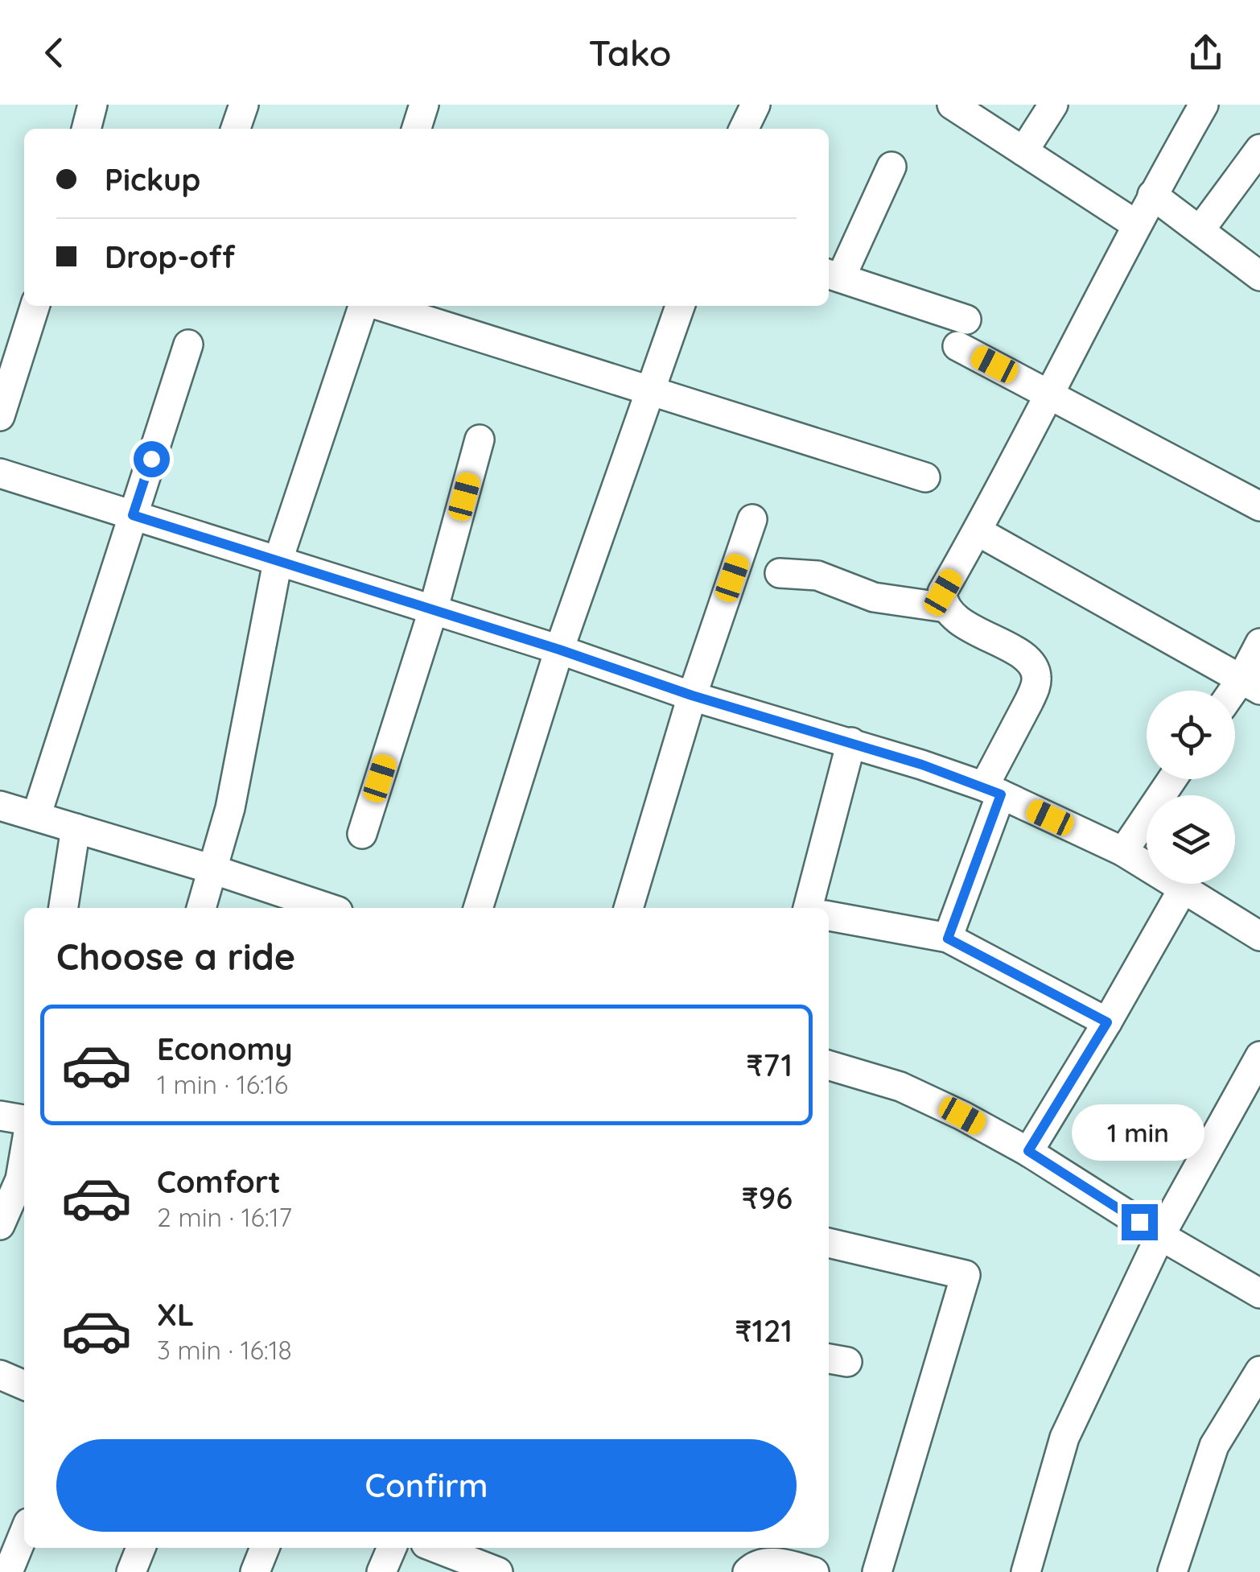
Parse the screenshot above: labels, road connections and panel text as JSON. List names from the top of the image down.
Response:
{
  "page": {
    "header": "Tako",
    "banner": ["Pickup", "Drop-off"],
    "heading": "Choose a ride",
    "list": [
      {
        "name": "Economy",
        "note": "1 min · 16:16",
        "value": "₹71"
      },
      {
        "name": "Comfort",
        "note": "2 min · 16:17",
        "value": "₹96"
      },
      {
        "name": "XL",
        "note": "3 min · 16:18",
        "value": "₹121"
      }
    ],
    "bubble": "1 min",
    "buttons": "Confirm"
  }
}
